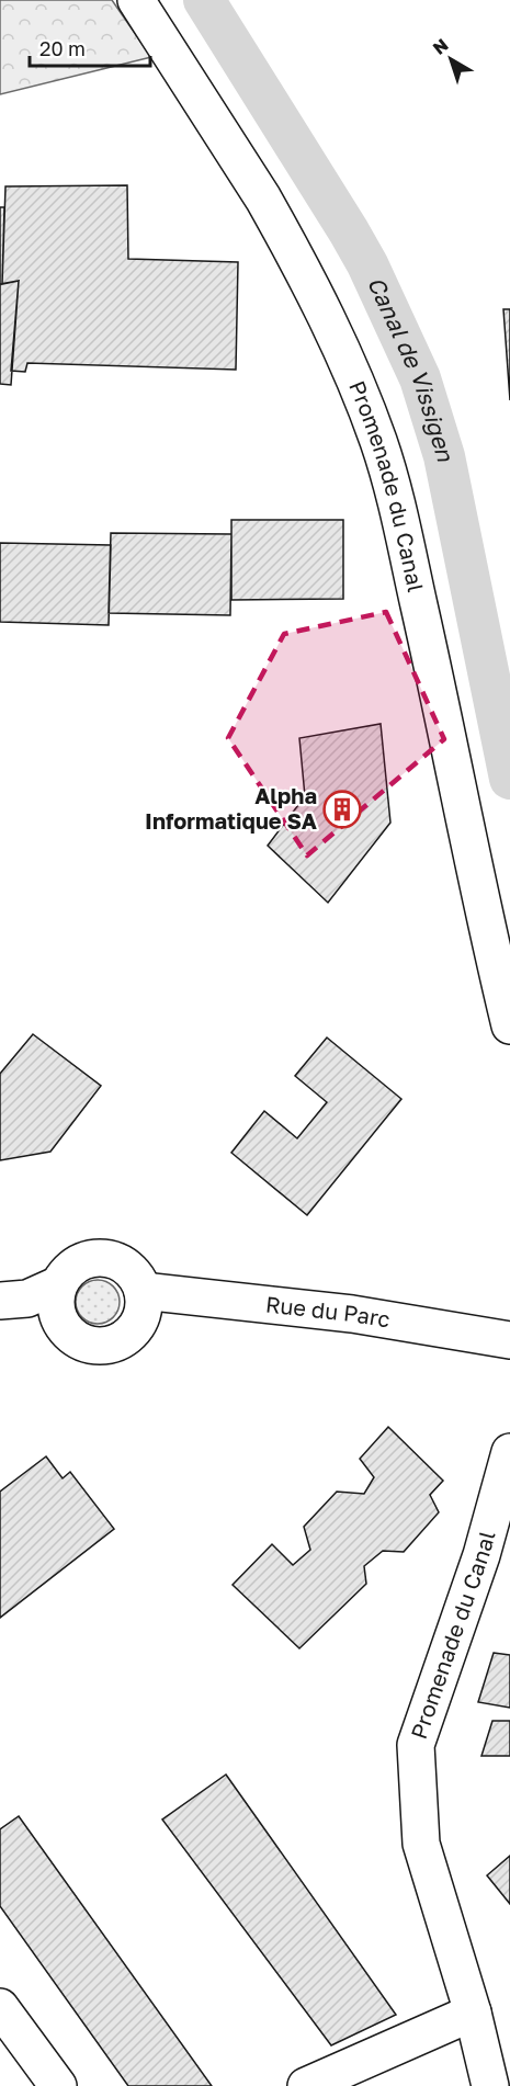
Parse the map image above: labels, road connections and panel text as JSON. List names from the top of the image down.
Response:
{
  "streets": {
    "street": ["Promenade du Canal", "Rue du Parc"]
  },
  "water": ["Canal de Vissigen"],
  "places": {
    "building": ["Alpha Informatique SA"]
  },
  "scale_bar": "20 m",
  "north": "top left"
}
